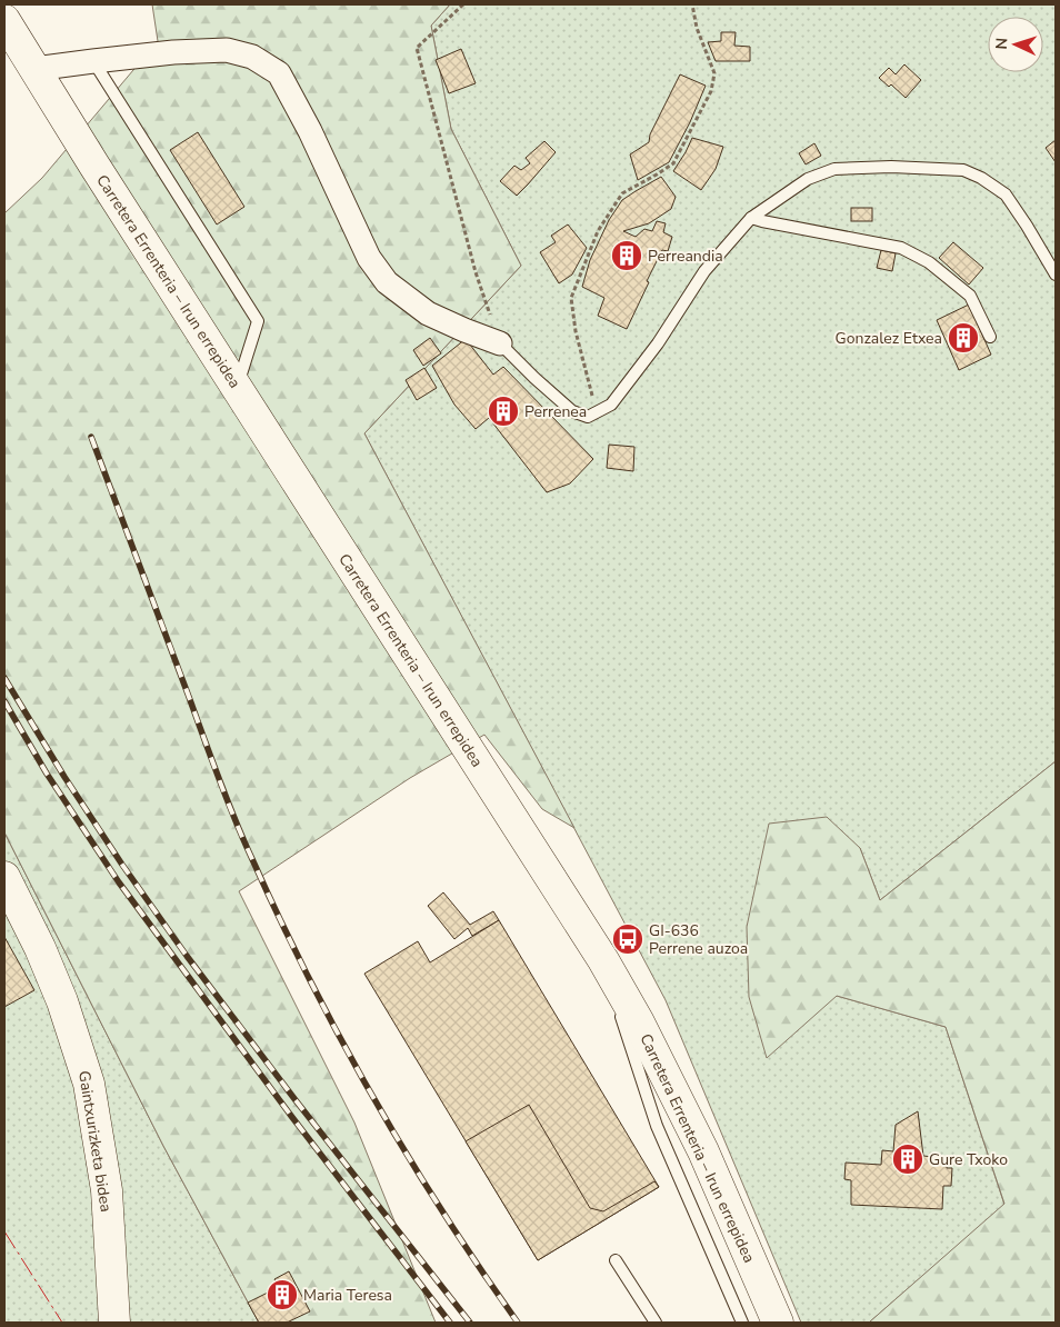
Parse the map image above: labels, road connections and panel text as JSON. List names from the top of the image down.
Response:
{
  "streets": {
    "main road": ["Carretera Errenteria – Irun errepidea", "Gaintxurizketa bidea"]
  },
  "places": {
    "building": [
      "Perreandia",
      "Gonzalez Etxea",
      "Perrenea",
      "Gure Txoko",
      "Maria Teresa"
    ],
    "bus stop": ["GI-636 Perrene auzoa"]
  },
  "north": "left"
}
